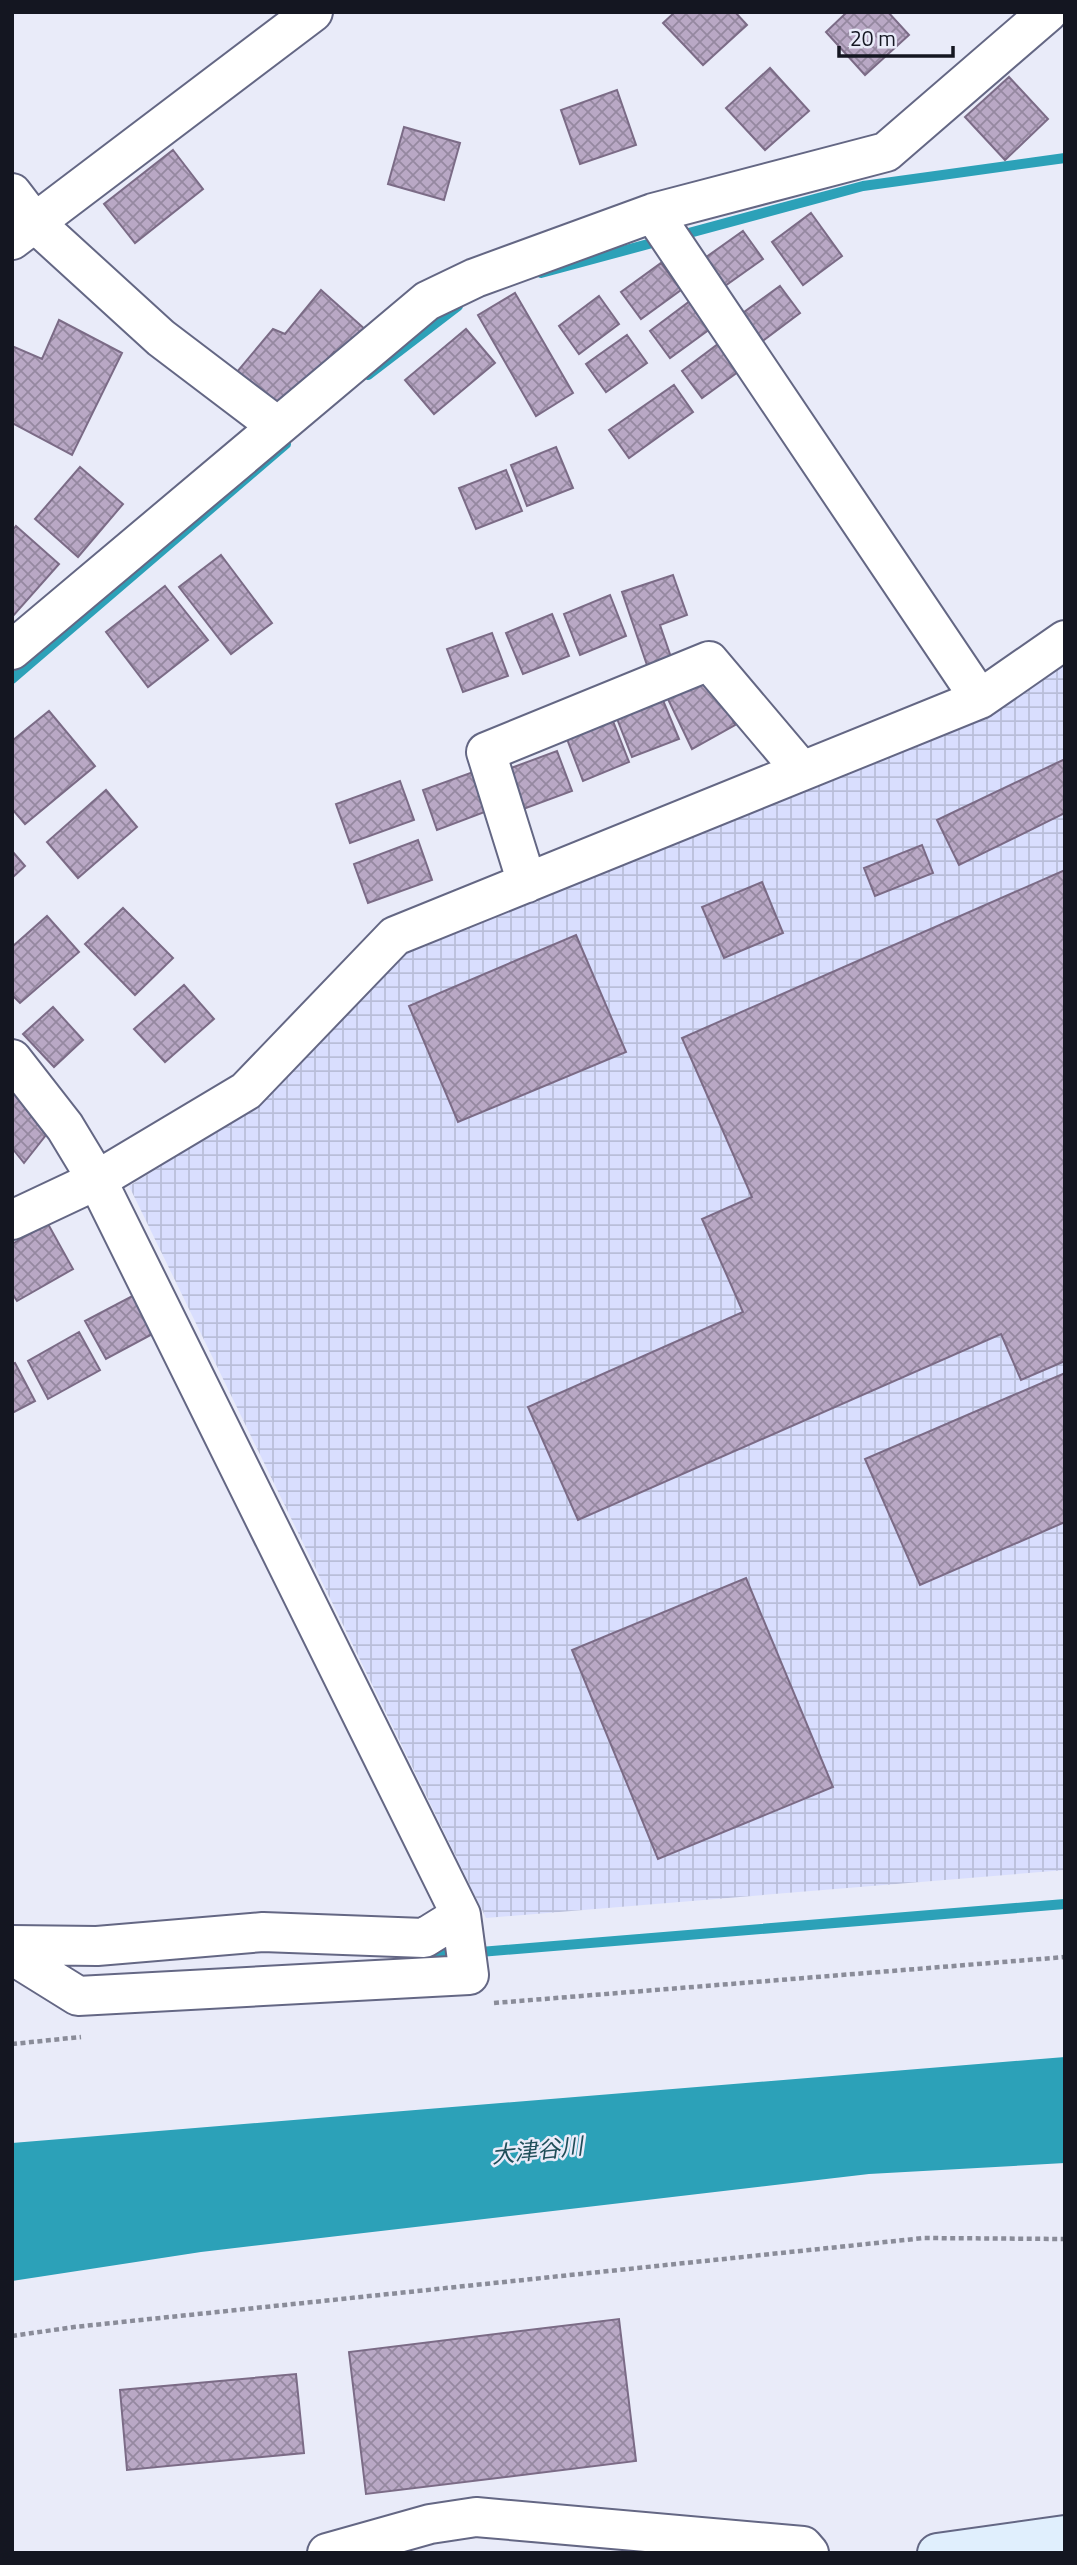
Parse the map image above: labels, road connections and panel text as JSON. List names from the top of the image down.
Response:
{
  "water": ["大津谷川"],
  "scale_bar": "20 m"
}
